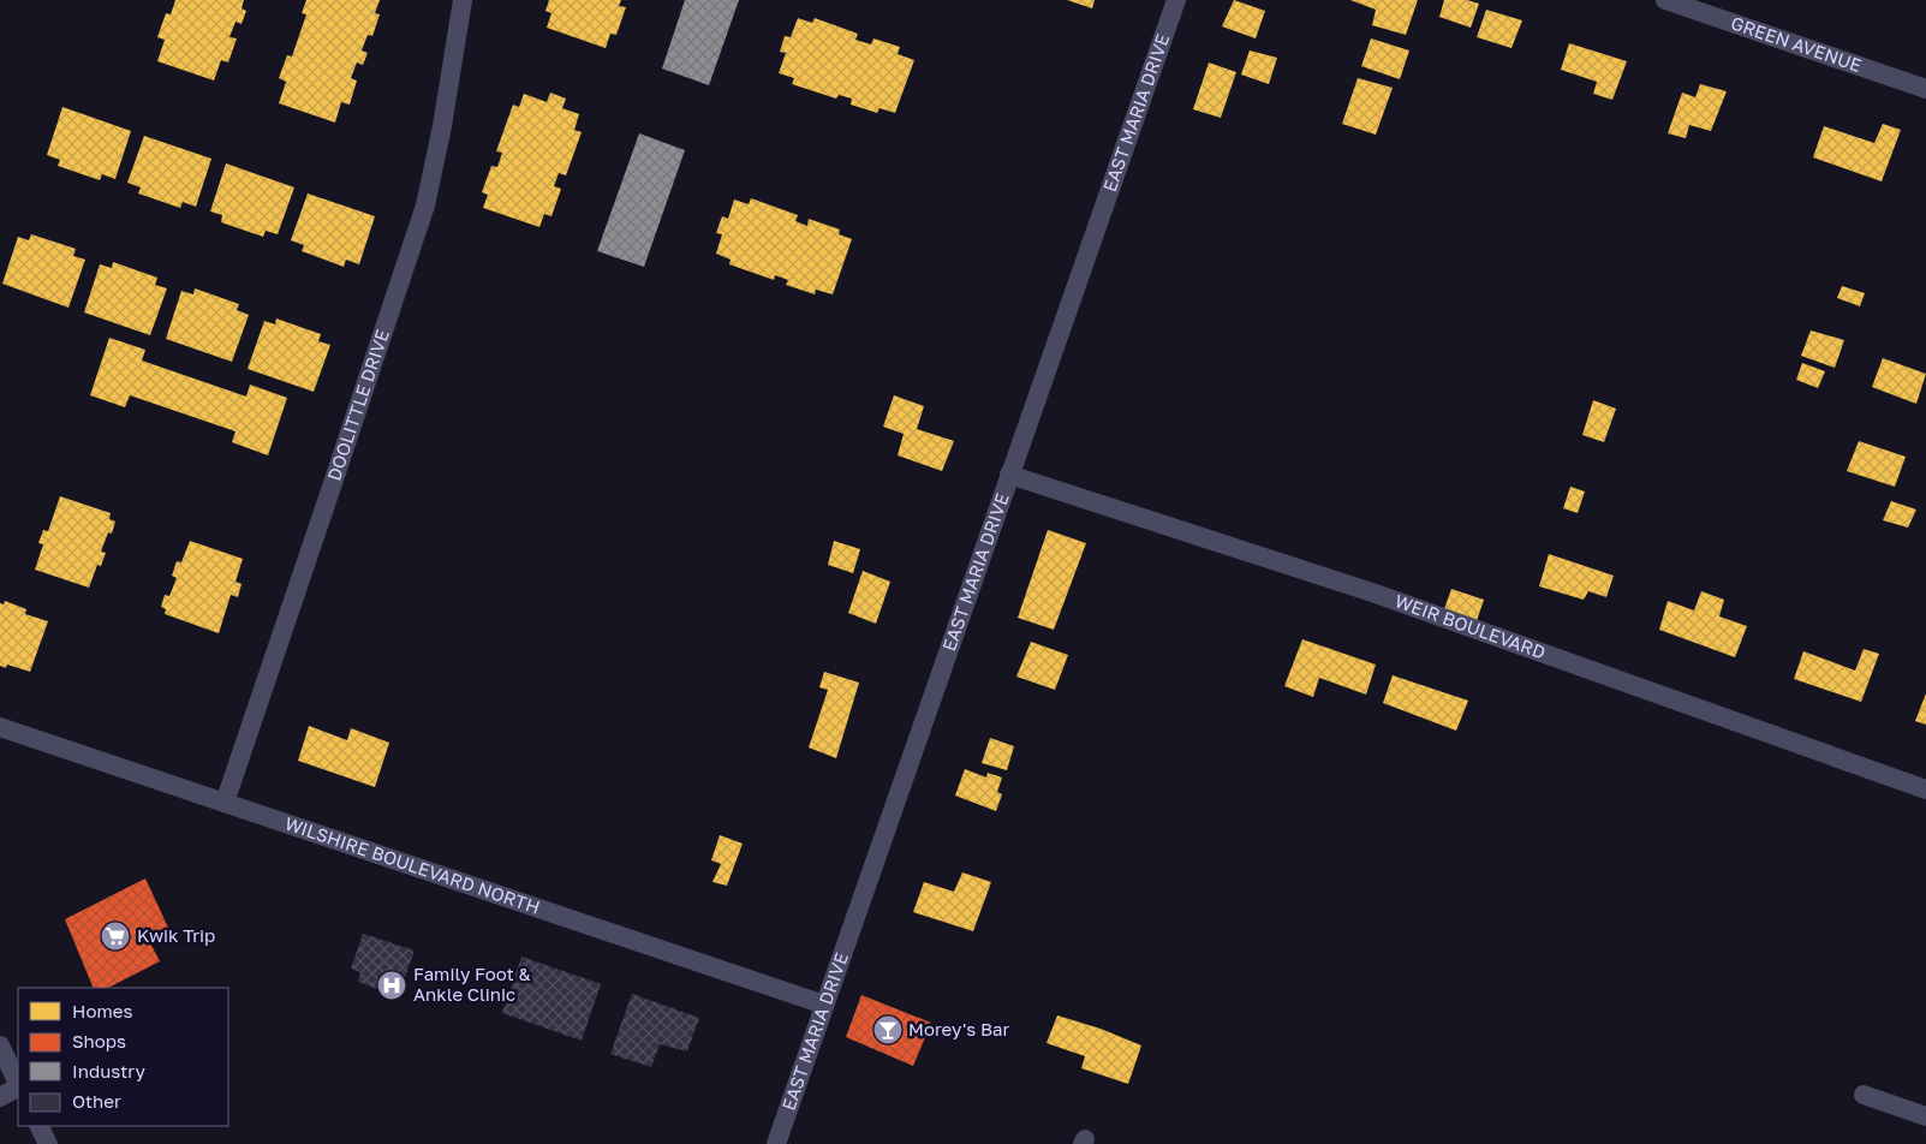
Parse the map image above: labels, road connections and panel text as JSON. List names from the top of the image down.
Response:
{
  "streets": {
    "street": [
      "GREEN AVENUE",
      "EAST MARIA DRIVE",
      "DOOLITTLE DRIVE",
      "WEIR BOULEVARD",
      "WILSHIRE BOULEVARD NORTH"
    ]
  },
  "crossings": [
    ["EAST MARIA DRIVE", "WEIR BOULEVARD"],
    ["EAST MARIA DRIVE", "WILSHIRE BOULEVARD NORTH"],
    ["DOOLITTLE DRIVE", "WILSHIRE BOULEVARD NORTH"]
  ],
  "places": {
    "supermarket": ["Kwik Trip"],
    "hospital": ["Family Foot & Ankle Clinic"],
    "bar": ["Morey's Bar"]
  },
  "legend": [
    "Homes",
    "Shops",
    "Industry",
    "Other"
  ]
}
